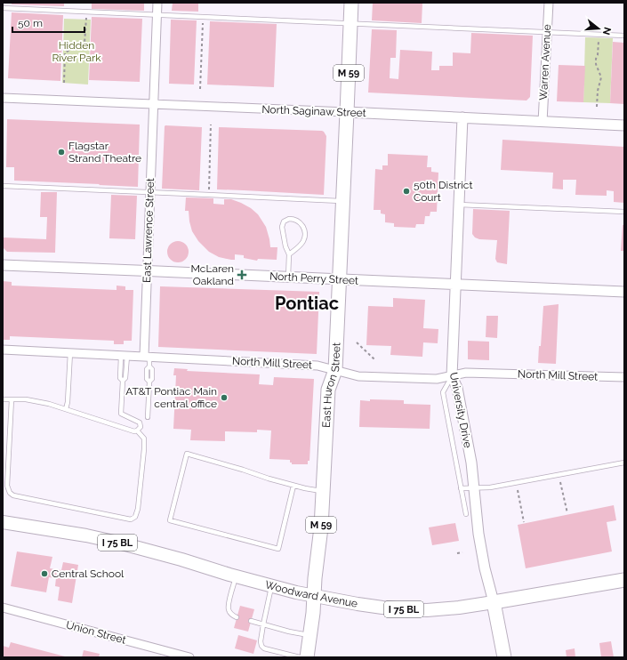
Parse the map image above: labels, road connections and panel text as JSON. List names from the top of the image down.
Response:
{
  "streets": {
    "highway": [
      "M 59",
      "East Huron Street",
      "University Drive",
      "I 75 BL",
      "Woodward Avenue"
    ],
    "street": [
      "Warren Avenue",
      "North Saginaw Street",
      "East Lawrence Street",
      "North Perry Street",
      "North Mill Street",
      "Union Street"
    ]
  },
  "crossings": [
    ["Warren Avenue", "North Saginaw Street"],
    ["M 59", "North Saginaw Street"],
    ["M 59", "East Huron Street"],
    ["North Saginaw Street", "East Lawrence Street"],
    ["North Saginaw Street", "East Huron Street"],
    ["North Saginaw Street", "University Drive"],
    ["East Lawrence Street", "North Perry Street"],
    ["East Lawrence Street", "North Mill Street"],
    ["North Perry Street", "East Huron Street"],
    ["North Perry Street", "University Drive"],
    ["North Mill Street", "East Huron Street"],
    ["North Mill Street", "University Drive"],
    ["East Huron Street", "Woodward Avenue"],
    ["University Drive", "Woodward Avenue"]
  ],
  "districts": ["Pontiac"],
  "parks": ["Hidden River Park"],
  "places": {
    "other": [
      "Flagstar Strand Theatre",
      "50th District Court",
      "AT&T Pontiac Main central office",
      "Central School"
    ],
    "health": ["McLaren Oakland"]
  },
  "scale_bar": "50 m",
  "north": "right"
}
